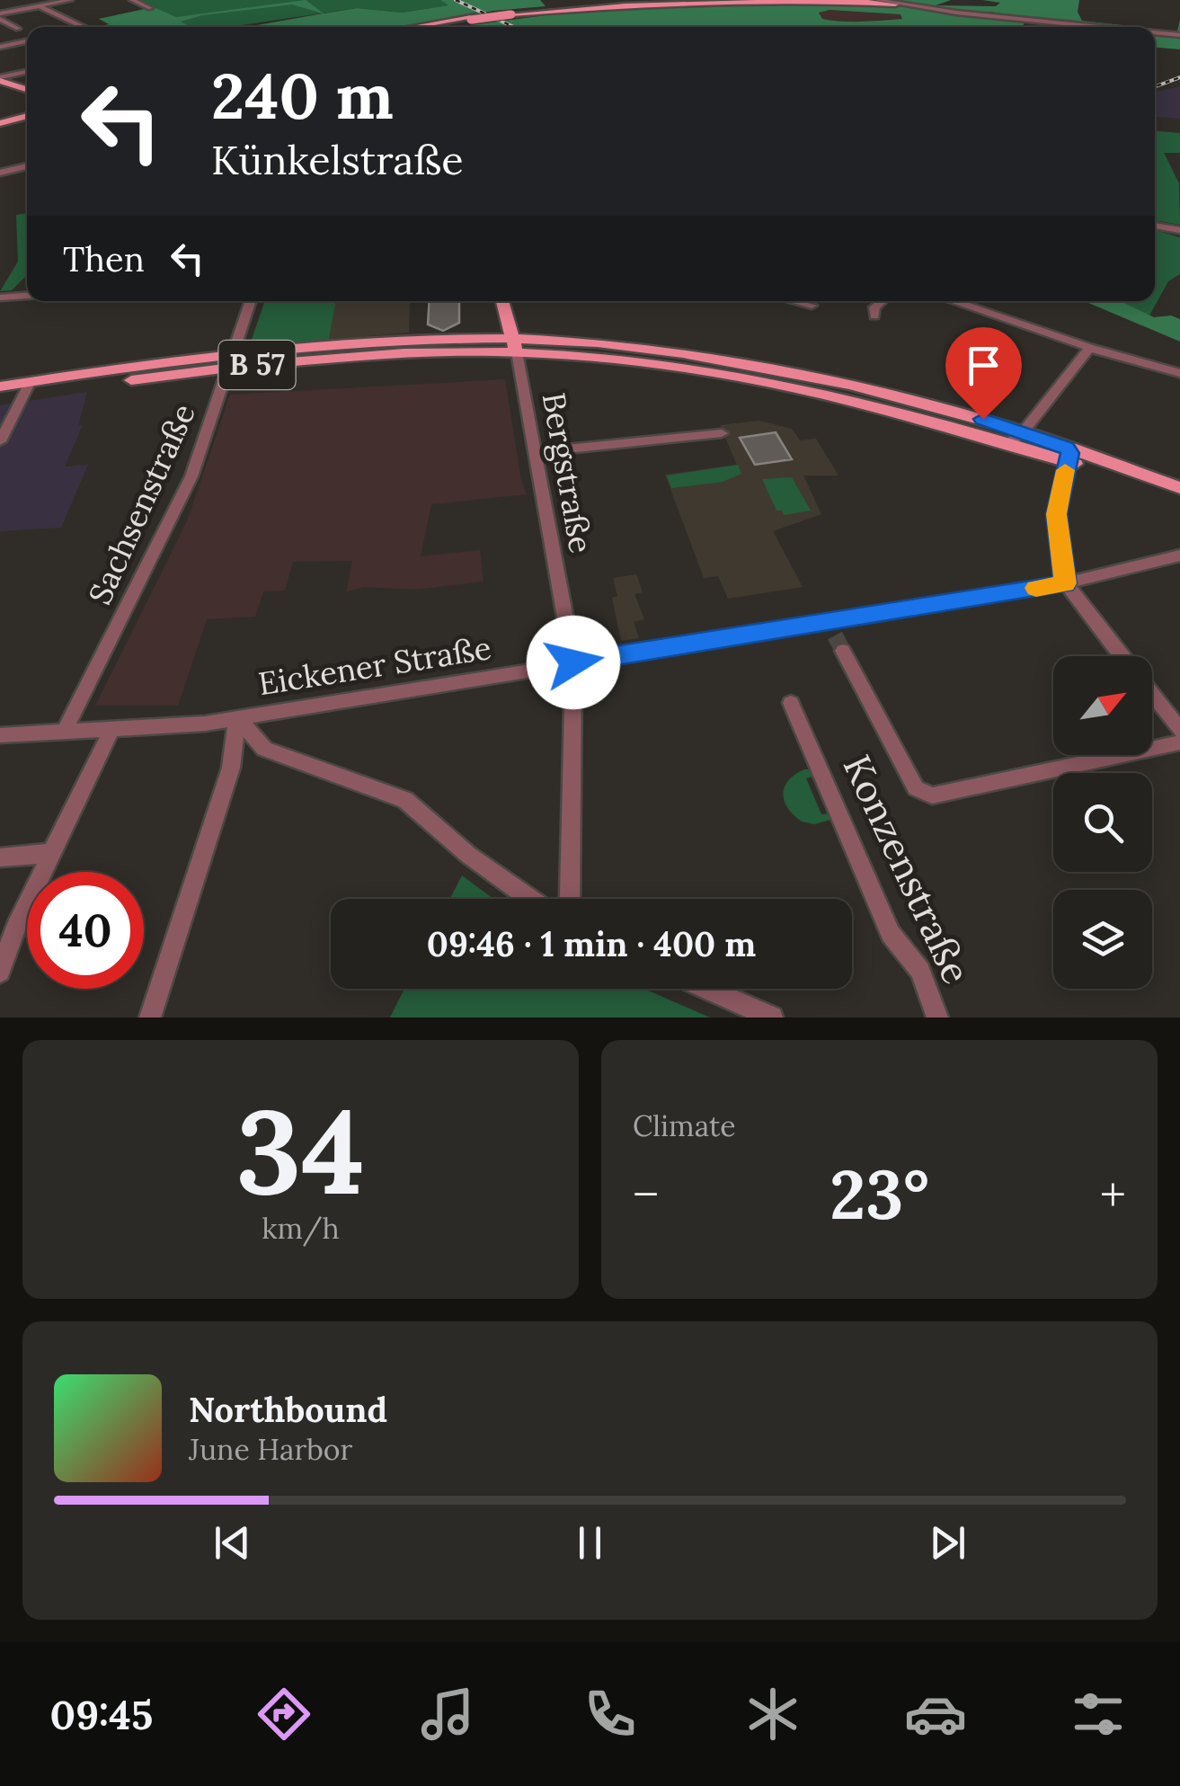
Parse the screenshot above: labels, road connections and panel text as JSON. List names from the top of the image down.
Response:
{
  "streets": {
    "main road": ["B 57", "Bergstraße"],
    "street": ["Sachsenstraße", "Eickener Straße", "Konzenstraße"]
  },
  "crossings": [
    ["B 57", "Bergstraße"],
    ["B 57", "Sachsenstraße"],
    ["Bergstraße", "Eickener Straße"],
    ["Sachsenstraße", "Eickener Straße"]
  ],
  "north": "top right",
  "page": {
    "turn": ["240 m", "Künkelstraße"],
    "then": "Then",
    "limit": "40",
    "trip": "09:46 · 1 min · 400 m",
    "tile": [
      ["34", "km/h"],
      "Climate"
    ],
    "heat": ["−", "23°", "+"],
    "song": ["Northbound", "June Harbor"],
    "tabs": "09:45"
  }
}
